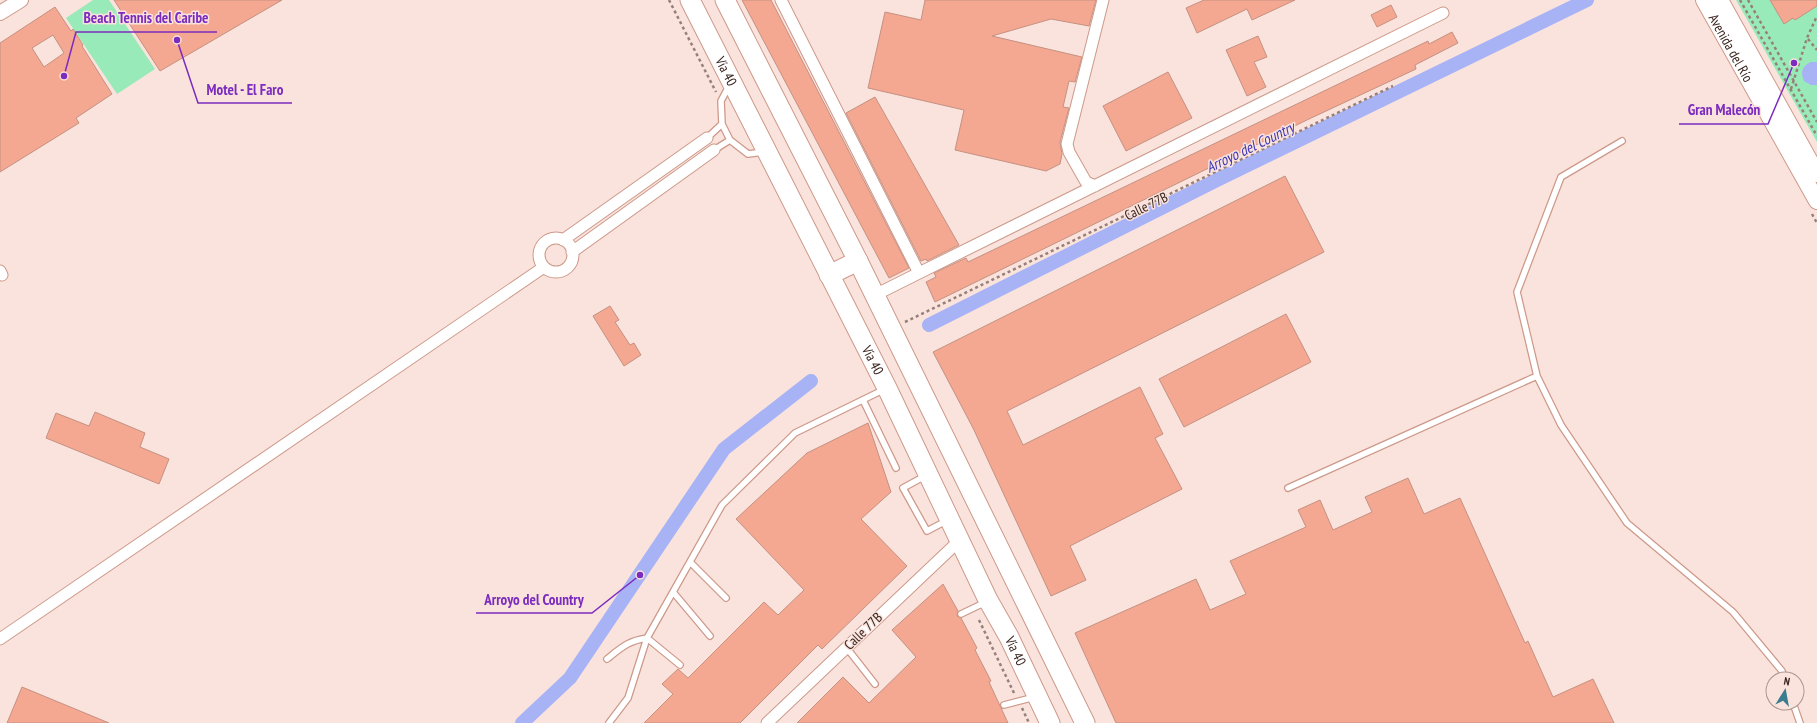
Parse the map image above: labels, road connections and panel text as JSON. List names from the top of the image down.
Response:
{
  "streets": {
    "highway": ["Vía 40"],
    "main road": ["Avenida del Río"],
    "street": ["Calle 77B"]
  },
  "crossings": [
    ["Vía 40", "Calle 77B"]
  ],
  "water": ["Arroyo del Country"],
  "places": [
    "Motel - El Faro",
    "Gran Malecón",
    "Beach Tennis del Caribe",
    "Arroyo del Country"
  ],
  "north": "top"
}
